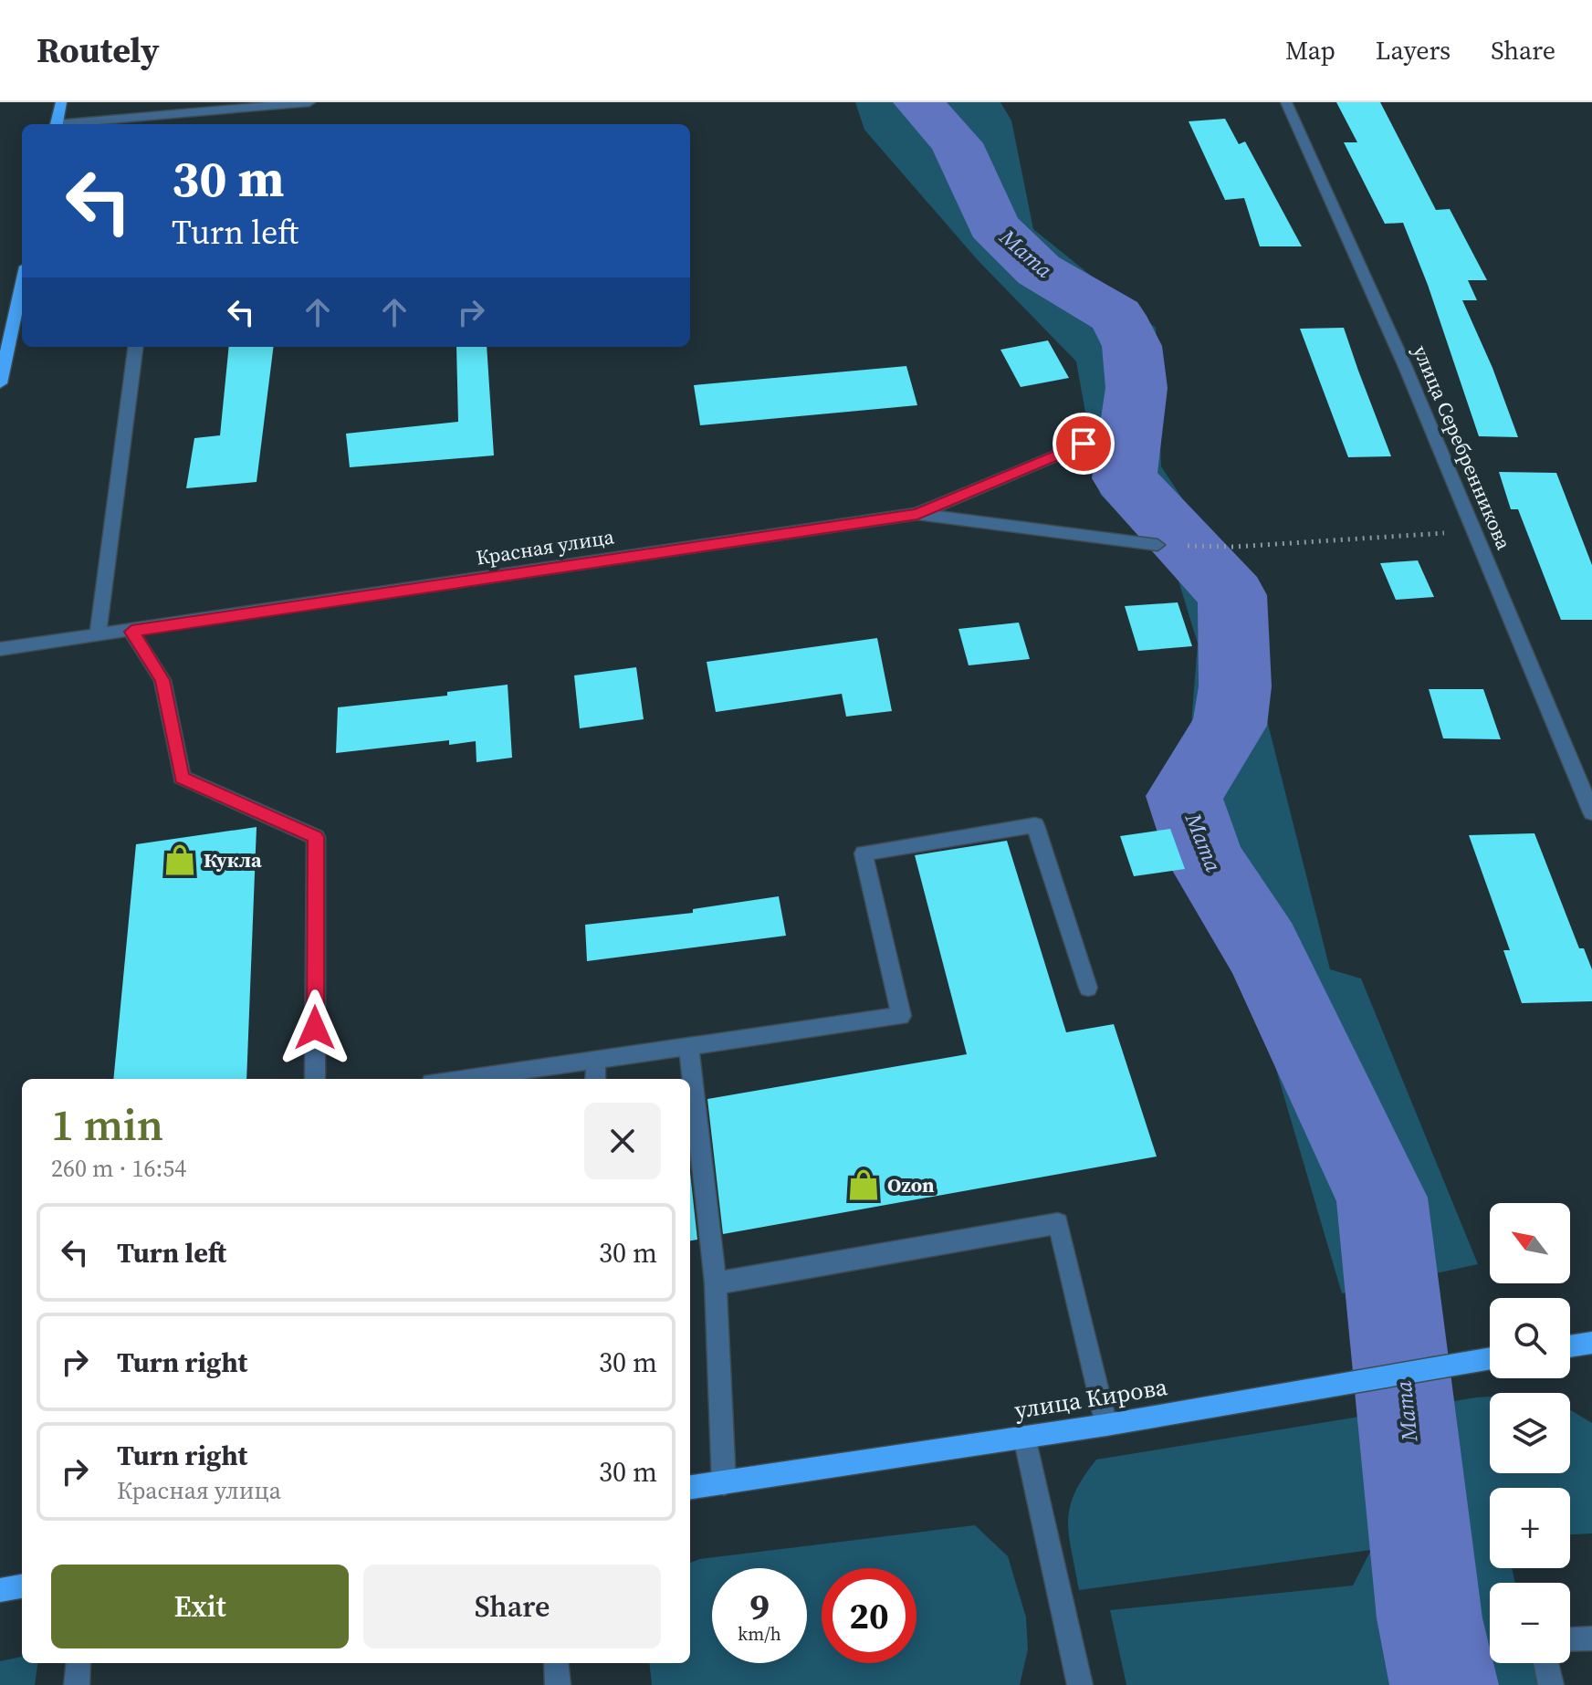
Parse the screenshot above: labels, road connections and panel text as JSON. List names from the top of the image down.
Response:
{
  "streets": {
    "main road": ["улица Кирова"],
    "street": ["улица Серебренникова", "Красная улица"]
  },
  "water": ["Мата"],
  "places": {
    "shop": ["Кукла", "Ozon"]
  },
  "north": "top left",
  "page": {
    "header": "Routely",
    "nav": ["Map", "Layers", "Share"],
    "turn": ["30 m", "Turn left"],
    "heading": ["1 min", "260 m · 16:54"],
    "map_buttons": ["+", "−"],
    "list": [
      {
        "name": "Turn left",
        "value": "30 m"
      },
      {
        "name": "Turn right",
        "value": "30 m"
      },
      {
        "name": "Turn right",
        "note": "Красная улица",
        "value": "30 m"
      }
    ],
    "buttons": ["Exit", "Share"],
    "speed": "9 km/h",
    "limit": "20"
  }
}
